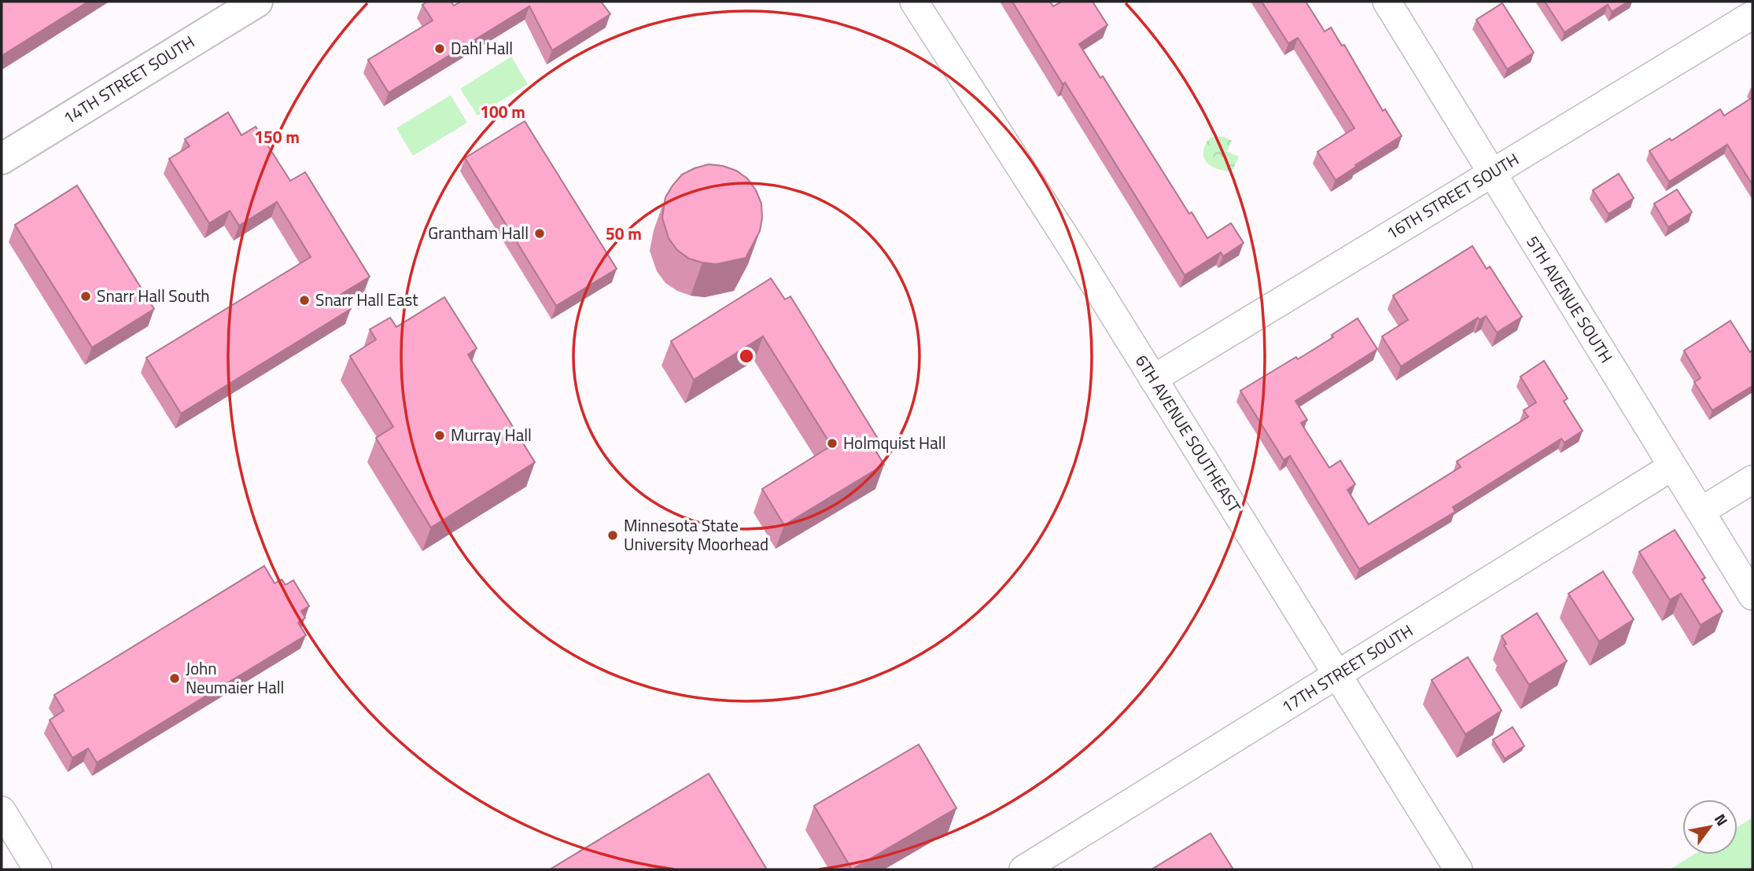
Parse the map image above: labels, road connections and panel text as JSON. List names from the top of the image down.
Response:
{
  "streets": {
    "street": [
      "14TH STREET SOUTH",
      "16TH STREET SOUTH",
      "5TH AVENUE SOUTH",
      "6TH AVENUE SOUTHEAST",
      "17TH STREET SOUTH"
    ]
  },
  "crossings": [
    ["16TH STREET SOUTH", "5TH AVENUE SOUTH"],
    ["16TH STREET SOUTH", "6TH AVENUE SOUTHEAST"],
    ["5TH AVENUE SOUTH", "17TH STREET SOUTH"],
    ["6TH AVENUE SOUTHEAST", "17TH STREET SOUTH"]
  ],
  "places": [
    "Dahl Hall",
    "Grantham Hall",
    "Snarr Hall South",
    "Snarr Hall East",
    "Murray Hall",
    "Holmquist Hall",
    "Minnesota State University Moorhead",
    "John Neumaier Hall"
  ],
  "north": "top right",
  "rings": ["100 m", "150 m", "50 m"]
}
